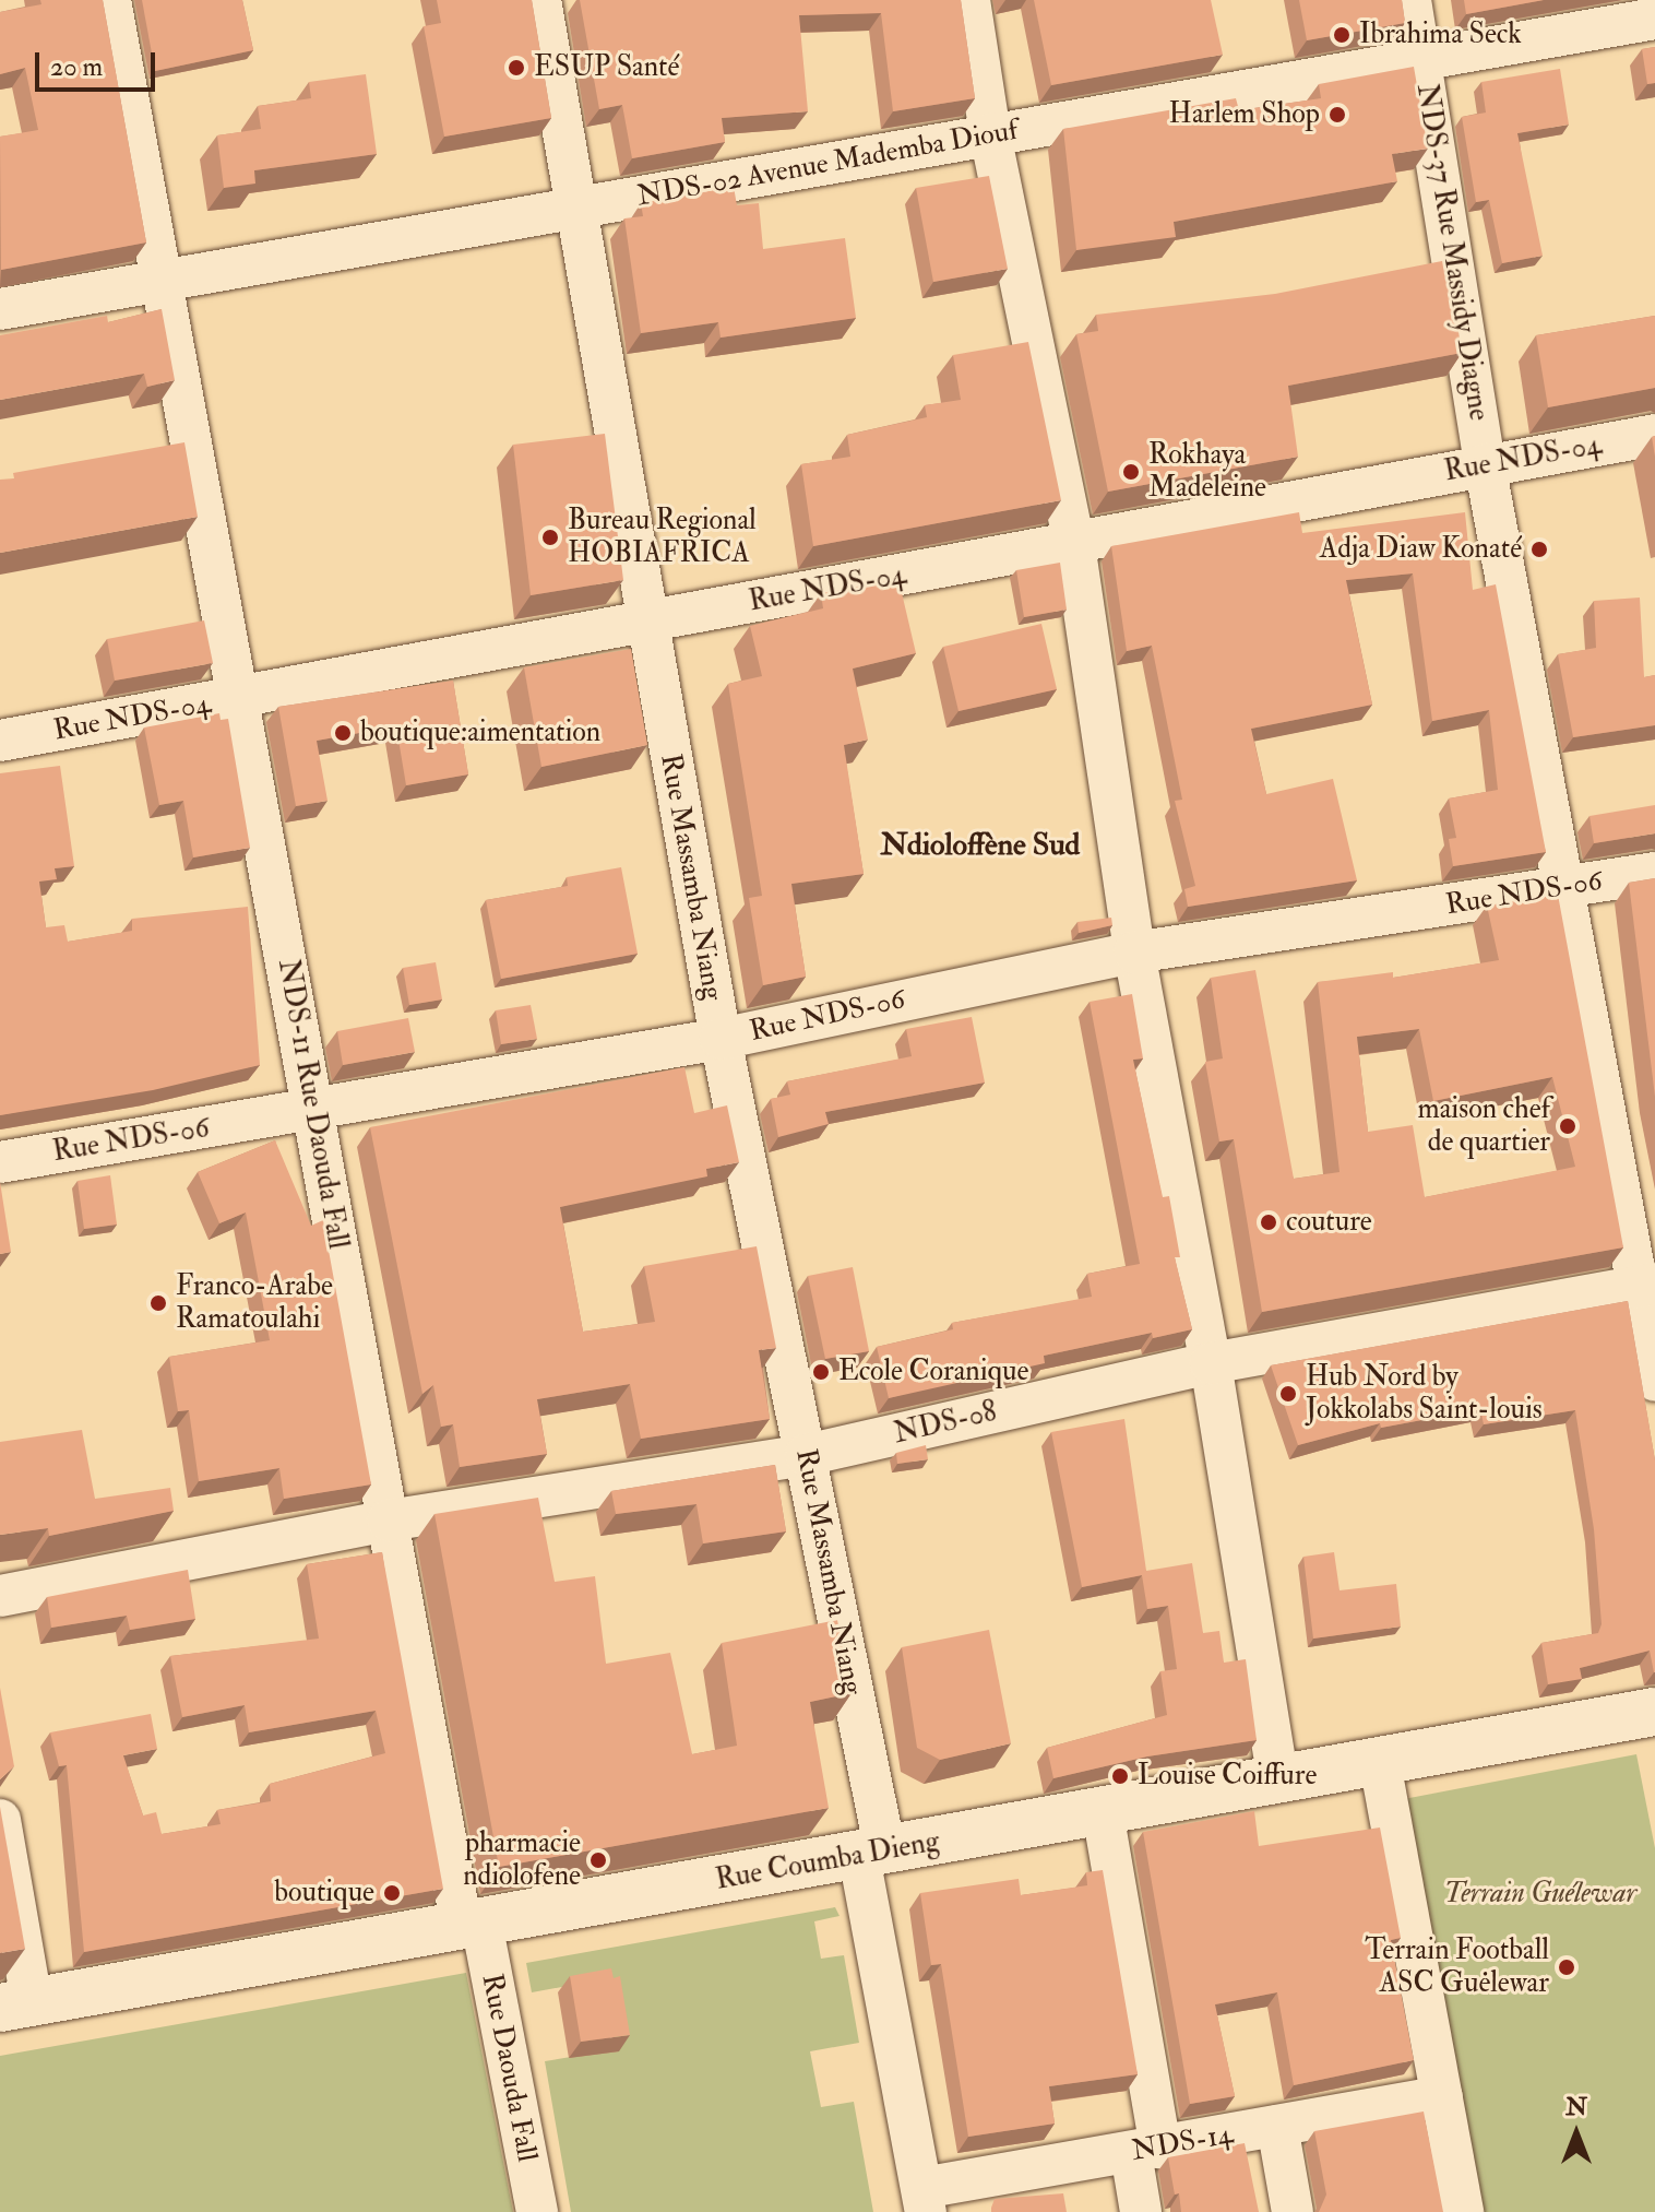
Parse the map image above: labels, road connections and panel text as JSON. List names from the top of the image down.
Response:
{
  "streets": {
    "street": [
      "NDS-02 Avenue Mademba Diouf",
      "NDS-37 Rue Massidy Diagne",
      "Rue NDS-04",
      "Rue Massamba Niang",
      "Rue NDS-06",
      "NDS-11 Rue Daouda Fall",
      "NDS-08",
      "Rue Coumba Dieng",
      "Rue Daouda Fall",
      "NDS-14"
    ]
  },
  "crossings": [
    ["NDS-02 Avenue Mademba Diouf", "NDS-37 Rue Massidy Diagne"],
    ["NDS-02 Avenue Mademba Diouf", "Rue Massamba Niang"],
    ["NDS-02 Avenue Mademba Diouf", "NDS-11 Rue Daouda Fall"],
    ["NDS-37 Rue Massidy Diagne", "Rue NDS-04"],
    ["NDS-37 Rue Massidy Diagne", "Rue NDS-06"],
    ["NDS-37 Rue Massidy Diagne", "NDS-08"],
    ["Rue NDS-04", "Rue Massamba Niang"],
    ["Rue NDS-04", "NDS-11 Rue Daouda Fall"],
    ["Rue Massamba Niang", "Rue NDS-06"],
    ["Rue Massamba Niang", "NDS-08"],
    ["Rue Massamba Niang", "Rue Coumba Dieng"],
    ["Rue Massamba Niang", "NDS-14"],
    ["Rue NDS-06", "NDS-11 Rue Daouda Fall"],
    ["NDS-11 Rue Daouda Fall", "NDS-08"],
    ["NDS-11 Rue Daouda Fall", "Rue Coumba Dieng"],
    ["NDS-11 Rue Daouda Fall", "Rue Daouda Fall"],
    ["Rue Coumba Dieng", "Rue Daouda Fall"]
  ],
  "districts": ["Ndioloffène Sud"],
  "parks": ["Terrain Guélewar"],
  "places": [
    "Ibrahima Seck",
    "ESUP Santé",
    "Harlem Shop",
    "Rokhaya Madeleine",
    "Bureau Regional HOBIAFRICA",
    "Adja Diaw Konaté",
    "boutique:aimentation",
    "maison chef de quartier",
    "couture",
    "Franco-Arabe Ramatoulahi",
    "Ecole Coranique",
    "Hub Nord by Jokkolabs Saint-louis",
    "Louise Coiffure",
    "pharmacie ndiolofene",
    "boutique",
    "Terrain Football ASC Guėlewar"
  ],
  "scale_bar": "20 m",
  "north": "top"
}
